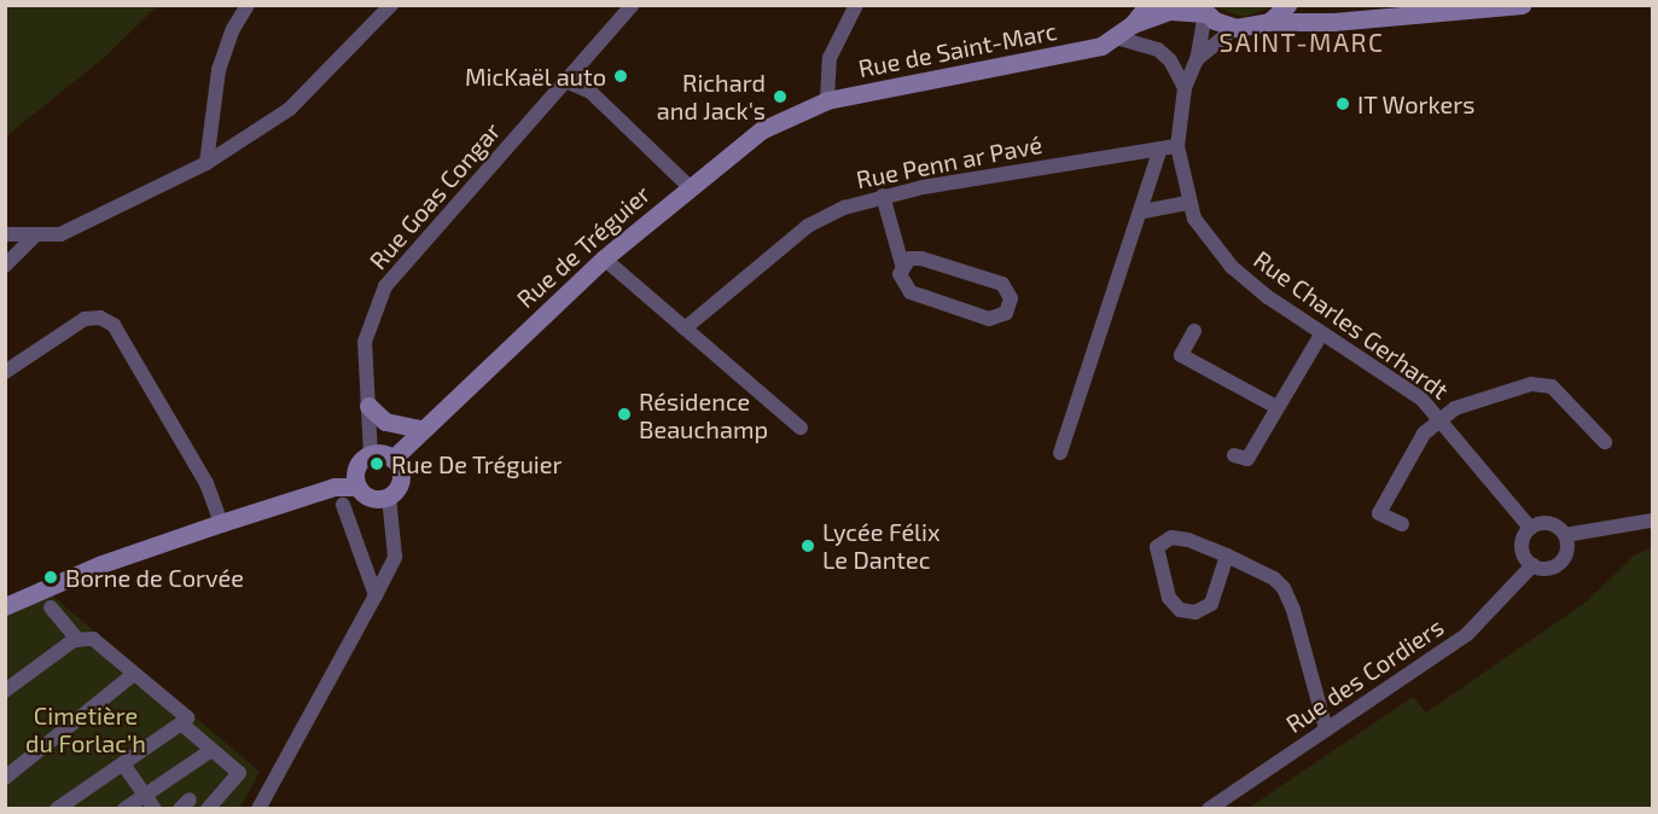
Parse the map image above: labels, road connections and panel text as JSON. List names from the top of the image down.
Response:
{
  "streets": {
    "main road": ["Rue de Saint-Marc", "Rue de Tréguier"],
    "street": [
      "Rue Penn ar Pavé",
      "Rue Goas Congar",
      "Rue Charles Gerhardt",
      "Rue des Cordiers"
    ]
  },
  "crossings": [
    ["Rue de Saint-Marc", "Rue de Tréguier"],
    ["Rue de Saint-Marc", "Rue Charles Gerhardt"],
    ["Rue Penn ar Pavé", "Rue Charles Gerhardt"],
    ["Rue Goas Congar", "Rue de Tréguier"],
    ["Rue Charles Gerhardt", "Rue des Cordiers"]
  ],
  "districts": ["SAINT-MARC"],
  "parks": ["Cimetière du Forlac’h"],
  "places": [
    "MicKaël auto",
    "Richard and Jack's",
    "IT Workers",
    "Résidence Beauchamp",
    "Rue De Tréguier",
    "Lycée Félix Le Dantec",
    "Borne de Corvée"
  ]
}
